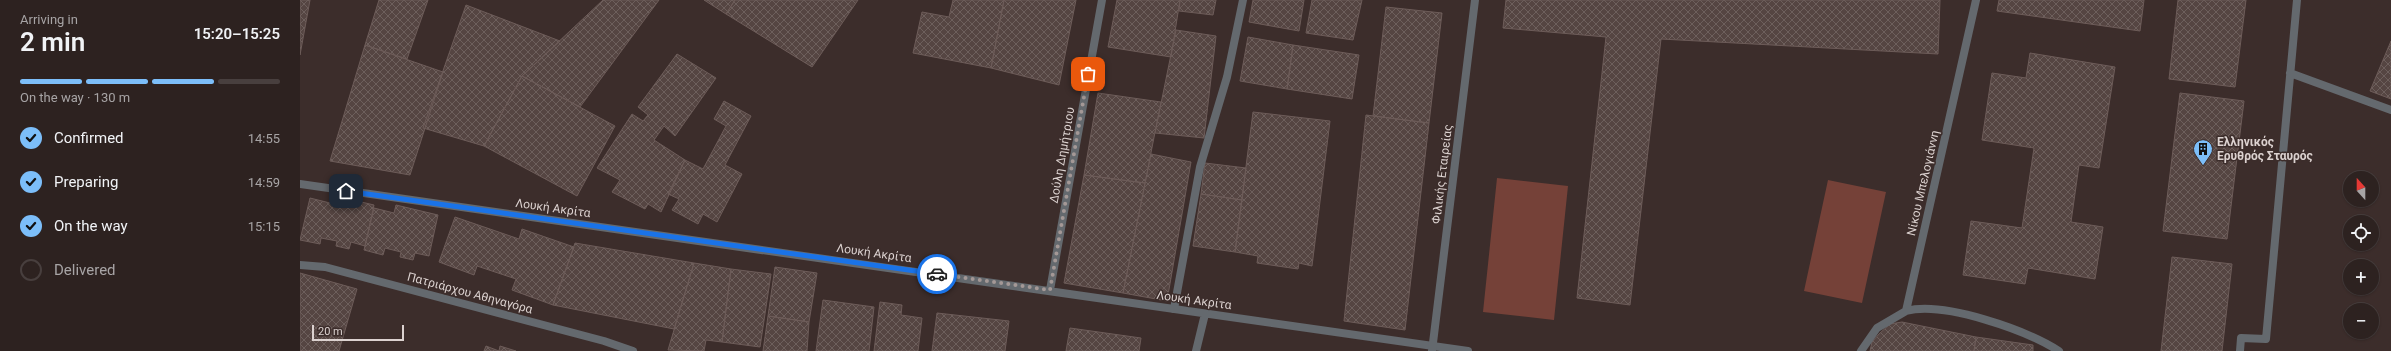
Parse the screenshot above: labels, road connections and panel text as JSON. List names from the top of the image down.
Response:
{
  "streets": {
    "street": [
      "Δούλη Δημήτριου",
      "Φιλικής Εταιρείας",
      "Νίκου Μπελογιάννη",
      "Λουκή Ακρίτα",
      "Πατριάρχου Αθηναγόρα"
    ]
  },
  "crossings": [
    ["Δούλη Δημήτριου", "Λουκή Ακρίτα"],
    ["Φιλικής Εταιρείας", "Λουκή Ακρίτα"]
  ],
  "places": {
    "building": ["Ελληνικός Ερυθρός Σταυρός"]
  },
  "scale_bar": "20 m",
  "north": "top",
  "page": {
    "heading": ["2 min", "Arriving in", "15:20–15:25"],
    "bar": "On the way · 130 m",
    "list": [
      ["Confirmed", "14:55"],
      ["Preparing", "14:59"],
      ["On the way", "15:15"],
      "Delivered"
    ],
    "map_buttons": ["+", "−"],
    "scale": "20 m"
  }
}
